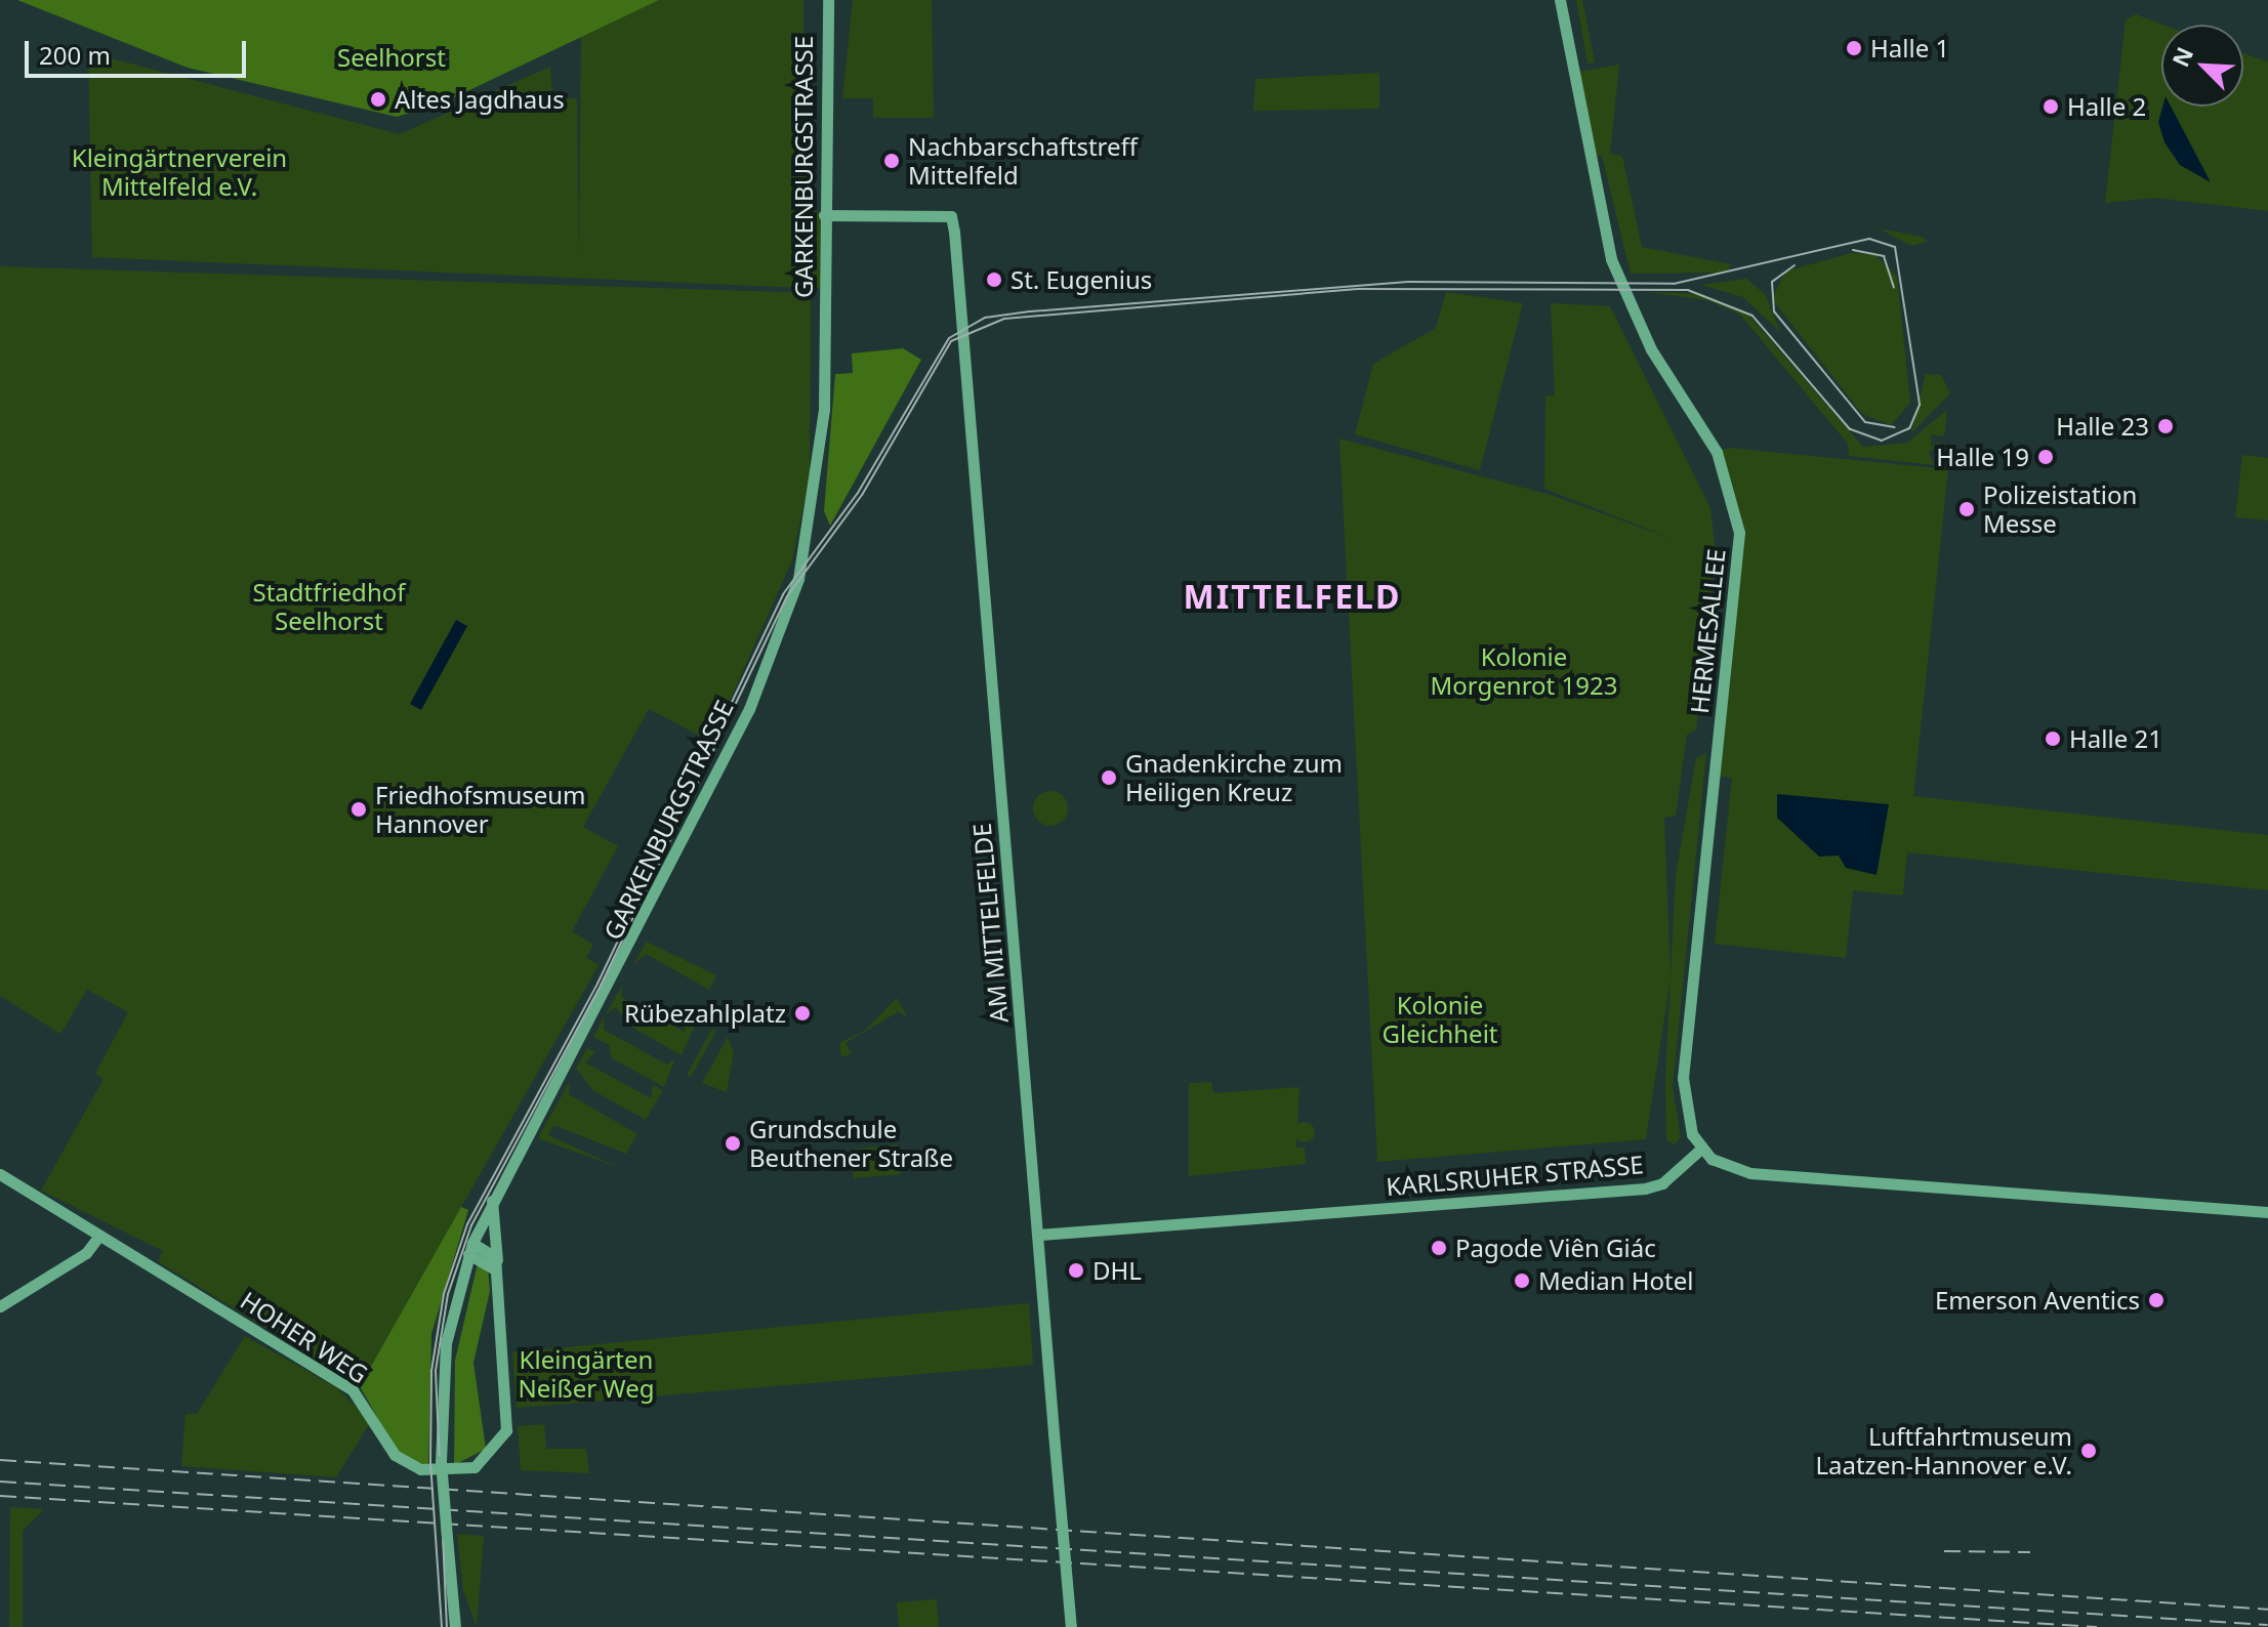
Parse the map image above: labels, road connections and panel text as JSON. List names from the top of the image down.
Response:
{
  "streets": {
    "main road": [
      "GARKENBURGSTRASSE",
      "HERMESALLEE",
      "AM MITTELFELDE",
      "KARLSRUHER STRASSE",
      "HOHER WEG"
    ]
  },
  "crossings": [
    ["GARKENBURGSTRASSE", "AM MITTELFELDE"],
    ["GARKENBURGSTRASSE", "HOHER WEG"],
    ["HERMESALLEE", "KARLSRUHER STRASSE"],
    ["AM MITTELFELDE", "KARLSRUHER STRASSE"]
  ],
  "districts": ["MITTELFELD"],
  "parks": [
    "Seelhorst",
    "Kleingärtnerverein Mittelfeld e.V.",
    "Stadtfriedhof Seelhorst",
    "Kolonie Morgenrot 1923",
    "Kolonie Gleichheit",
    "Kleingärten Neißer Weg"
  ],
  "places": [
    "Halle 1",
    "Altes Jagdhaus",
    "Halle 2",
    "Nachbarschaftstreff Mittelfeld",
    "St. Eugenius",
    "Halle 23",
    "Halle 19",
    "Polizeistation Messe",
    "Halle 21",
    "Gnadenkirche zum Heiligen Kreuz",
    "Friedhofsmuseum Hannover",
    "Rübezahlplatz",
    "Grundschule Beuthener Straße",
    "Pagode Viên Giác",
    "DHL",
    "Median Hotel",
    "Emerson Aventics",
    "Luftfahrtmuseum Laatzen-Hannover e.V."
  ],
  "scale_bar": "200 m",
  "north": "top left"
}
